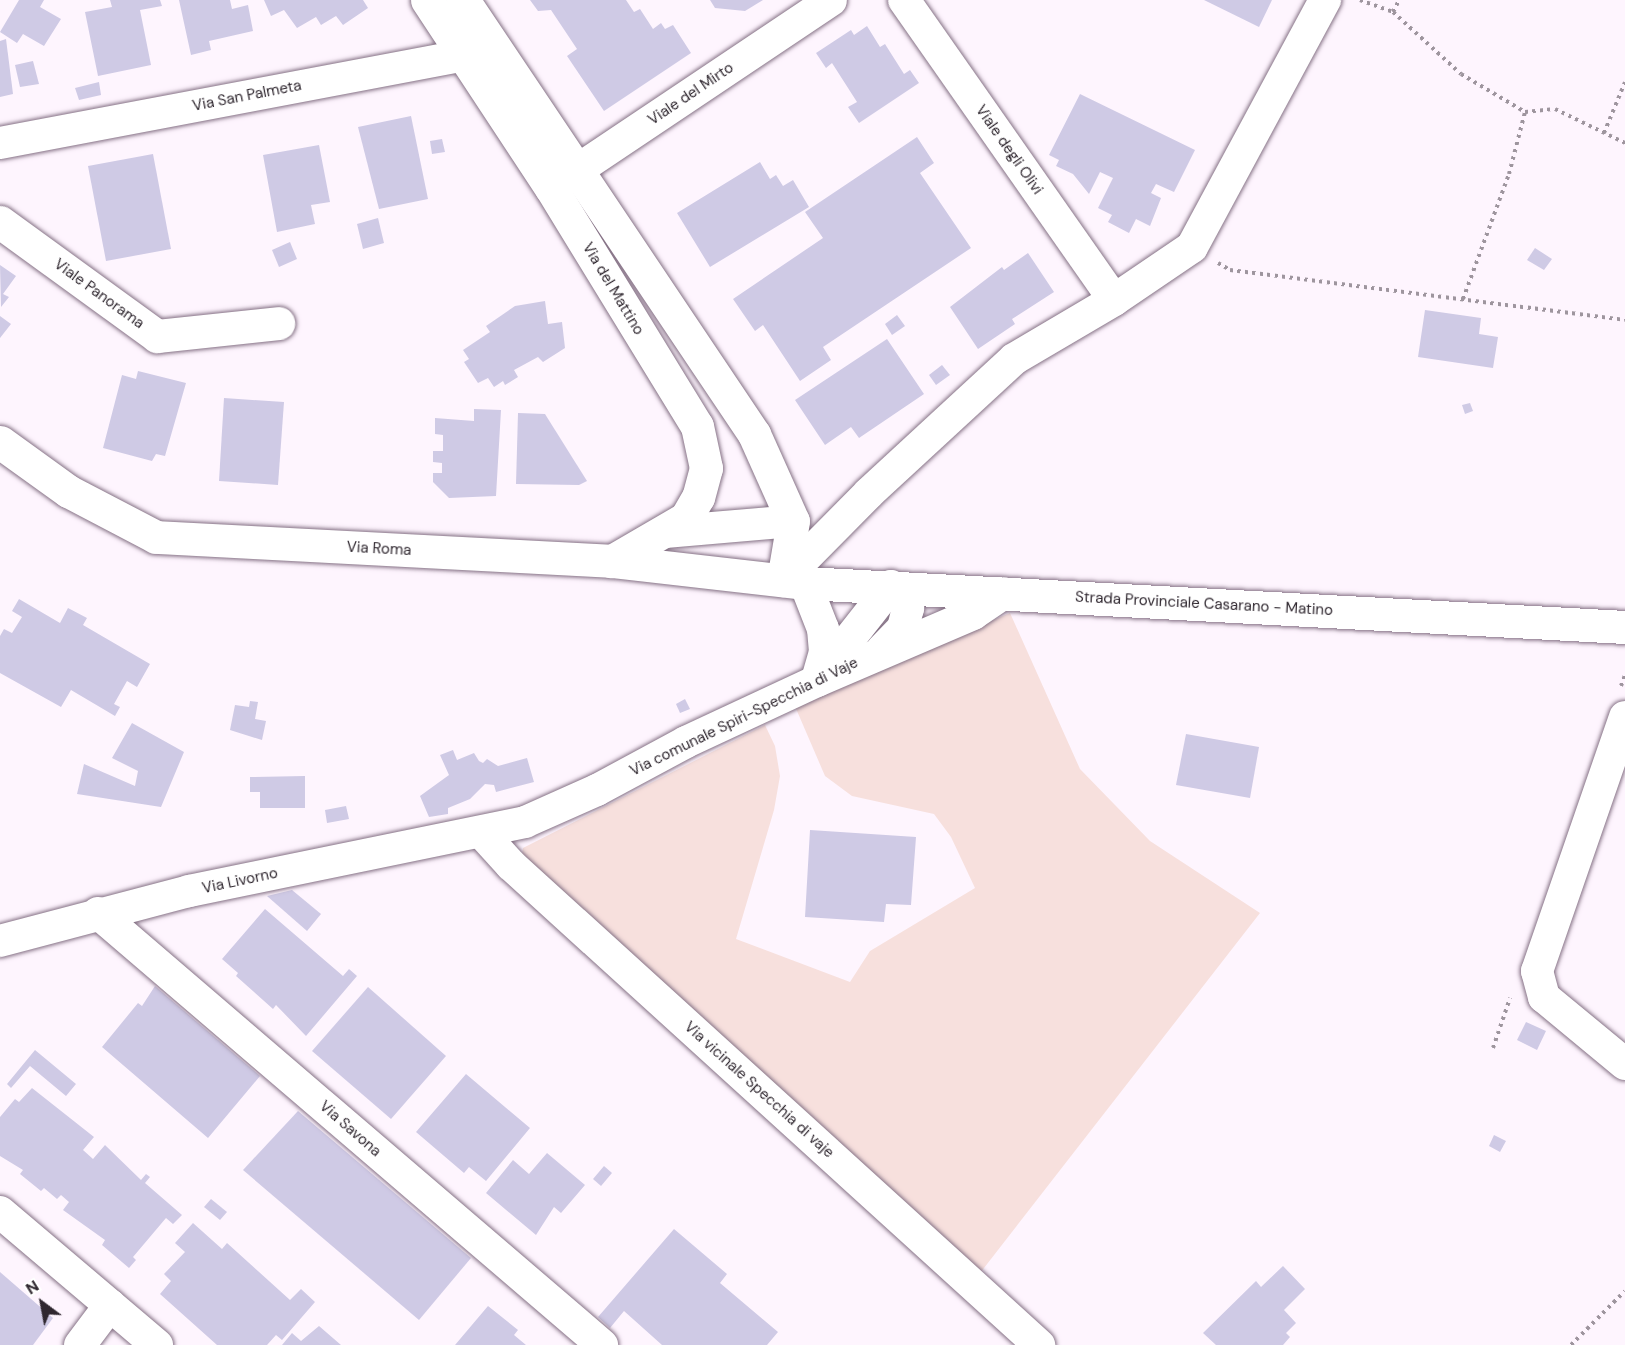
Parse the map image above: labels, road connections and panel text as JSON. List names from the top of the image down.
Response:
{
  "streets": {
    "main road": [
      "Via del Mattino",
      "Viale Panorama",
      "Via Roma",
      "Strada Provinciale Casarano - Matino"
    ],
    "street": [
      "Viale del Mirto",
      "Via San Palmeta",
      "Viale degli Olivi",
      "Via comunale Spiri-Specchia di Vaje",
      "Via Livorno",
      "Via vicinale Specchia di vaje",
      "Via Savona"
    ]
  },
  "crossings": [
    ["Viale del Mirto", "Via del Mattino"],
    ["Via San Palmeta", "Via del Mattino"],
    ["Via del Mattino", "Via Roma"],
    ["Via Roma", "Strada Provinciale Casarano - Matino"],
    ["Strada Provinciale Casarano - Matino", "Via comunale Spiri-Specchia di Vaje"],
    ["Via comunale Spiri-Specchia di Vaje", "Via Livorno"],
    ["Via comunale Spiri-Specchia di Vaje", "Via vicinale Specchia di vaje"],
    ["Via Livorno", "Via vicinale Specchia di vaje"],
    ["Via Livorno", "Via Savona"]
  ],
  "north": "top left"
}
